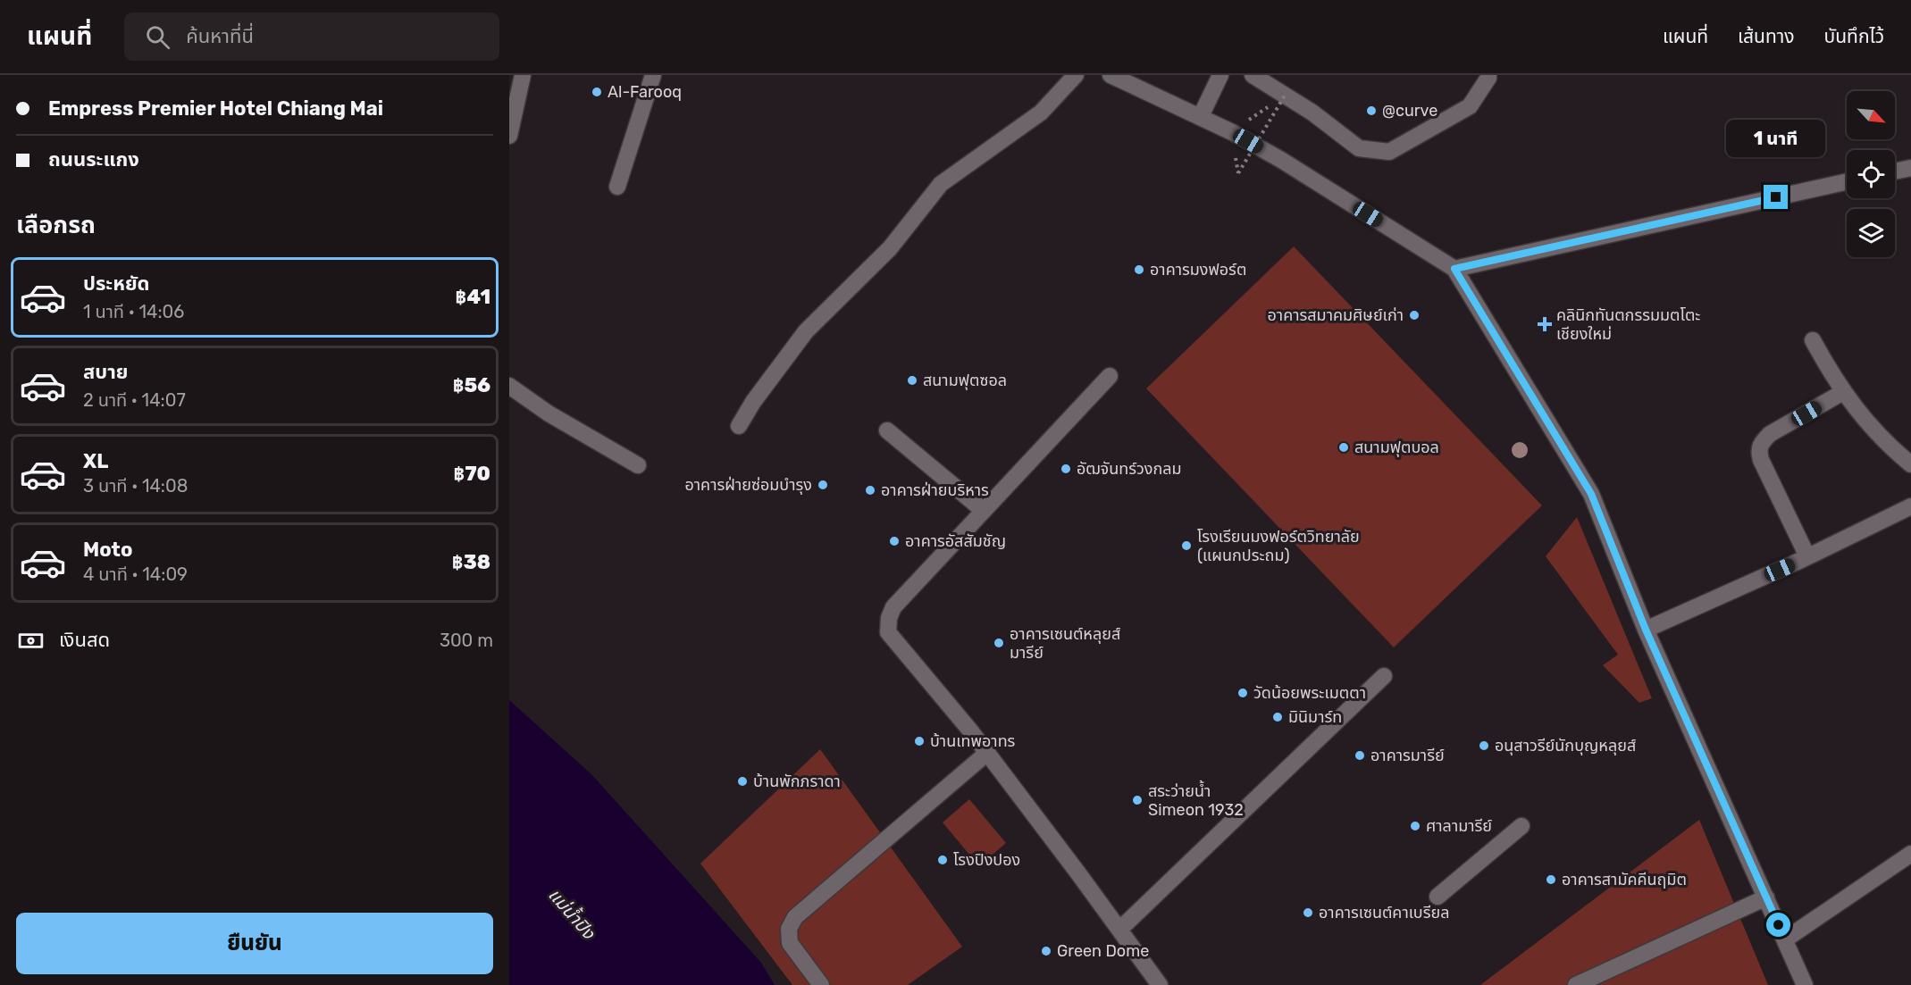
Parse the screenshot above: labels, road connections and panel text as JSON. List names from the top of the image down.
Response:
{
  "water": ["แม่น้ำปิง"],
  "places": {
    "other": [
      "Al-Farooq",
      "@curve",
      "อาคารมงฟอร์ต",
      "อาคารสมาคมศิษย์เก่า",
      "สนามฟุตซอล",
      "สนามฟุตบอล",
      "อัฒจันทร์วงกลม",
      "อาคารฝ่ายซ่อมบำรุง",
      "อาคารฝ่ายบริหาร",
      "อาคารอัสสัมชัญ",
      "โรงเรียนมงฟอร์ตวิทยาลัย (แผนกประถม)",
      "อาคารเซนต์หลุยส์ มารีย์",
      "วัดน้อยพระเมตตา",
      "มินิมาร์ท",
      "บ้านเทพอาทร",
      "อนุสาวรีย์นักบุญหลุยส์",
      "อาคารมารีย์",
      "บ้านพักภราดา",
      "สระว่ายน้ำ Simeon 1932",
      "ศาลามารีย์",
      "โรงปิงปอง",
      "อาคารสามัคคีนฤมิต",
      "อาคารเซนต์คาเบรียล",
      "Green Dome"
    ],
    "health": ["คลินิกทันตกรรมมตโตะ เชียงใหม่"]
  },
  "north": "bottom right",
  "page": {
    "header": "แผนที่",
    "search": "ค้นหาที่นี่",
    "nav": ["แผนที่", "เส้นทาง", "บันทึกไว้"],
    "banner": ["Empress Premier Hotel Chiang Mai", "ถนนระแกง"],
    "bubble": "1 นาที",
    "heading": "เลือกรถ",
    "list": [
      {
        "name": "ประหยัด",
        "note": "1 นาที · 14:06",
        "value": "฿41"
      },
      {
        "name": "สบาย",
        "note": "2 นาที · 14:07",
        "value": "฿56"
      },
      {
        "name": "XL",
        "note": "3 นาที · 14:08",
        "value": "฿70"
      },
      {
        "name": "Moto",
        "note": "4 นาที · 14:09",
        "value": "฿38"
      }
    ],
    "pay": ["เงินสด", "300 m"],
    "buttons": "ยืนยัน"
  }
}
